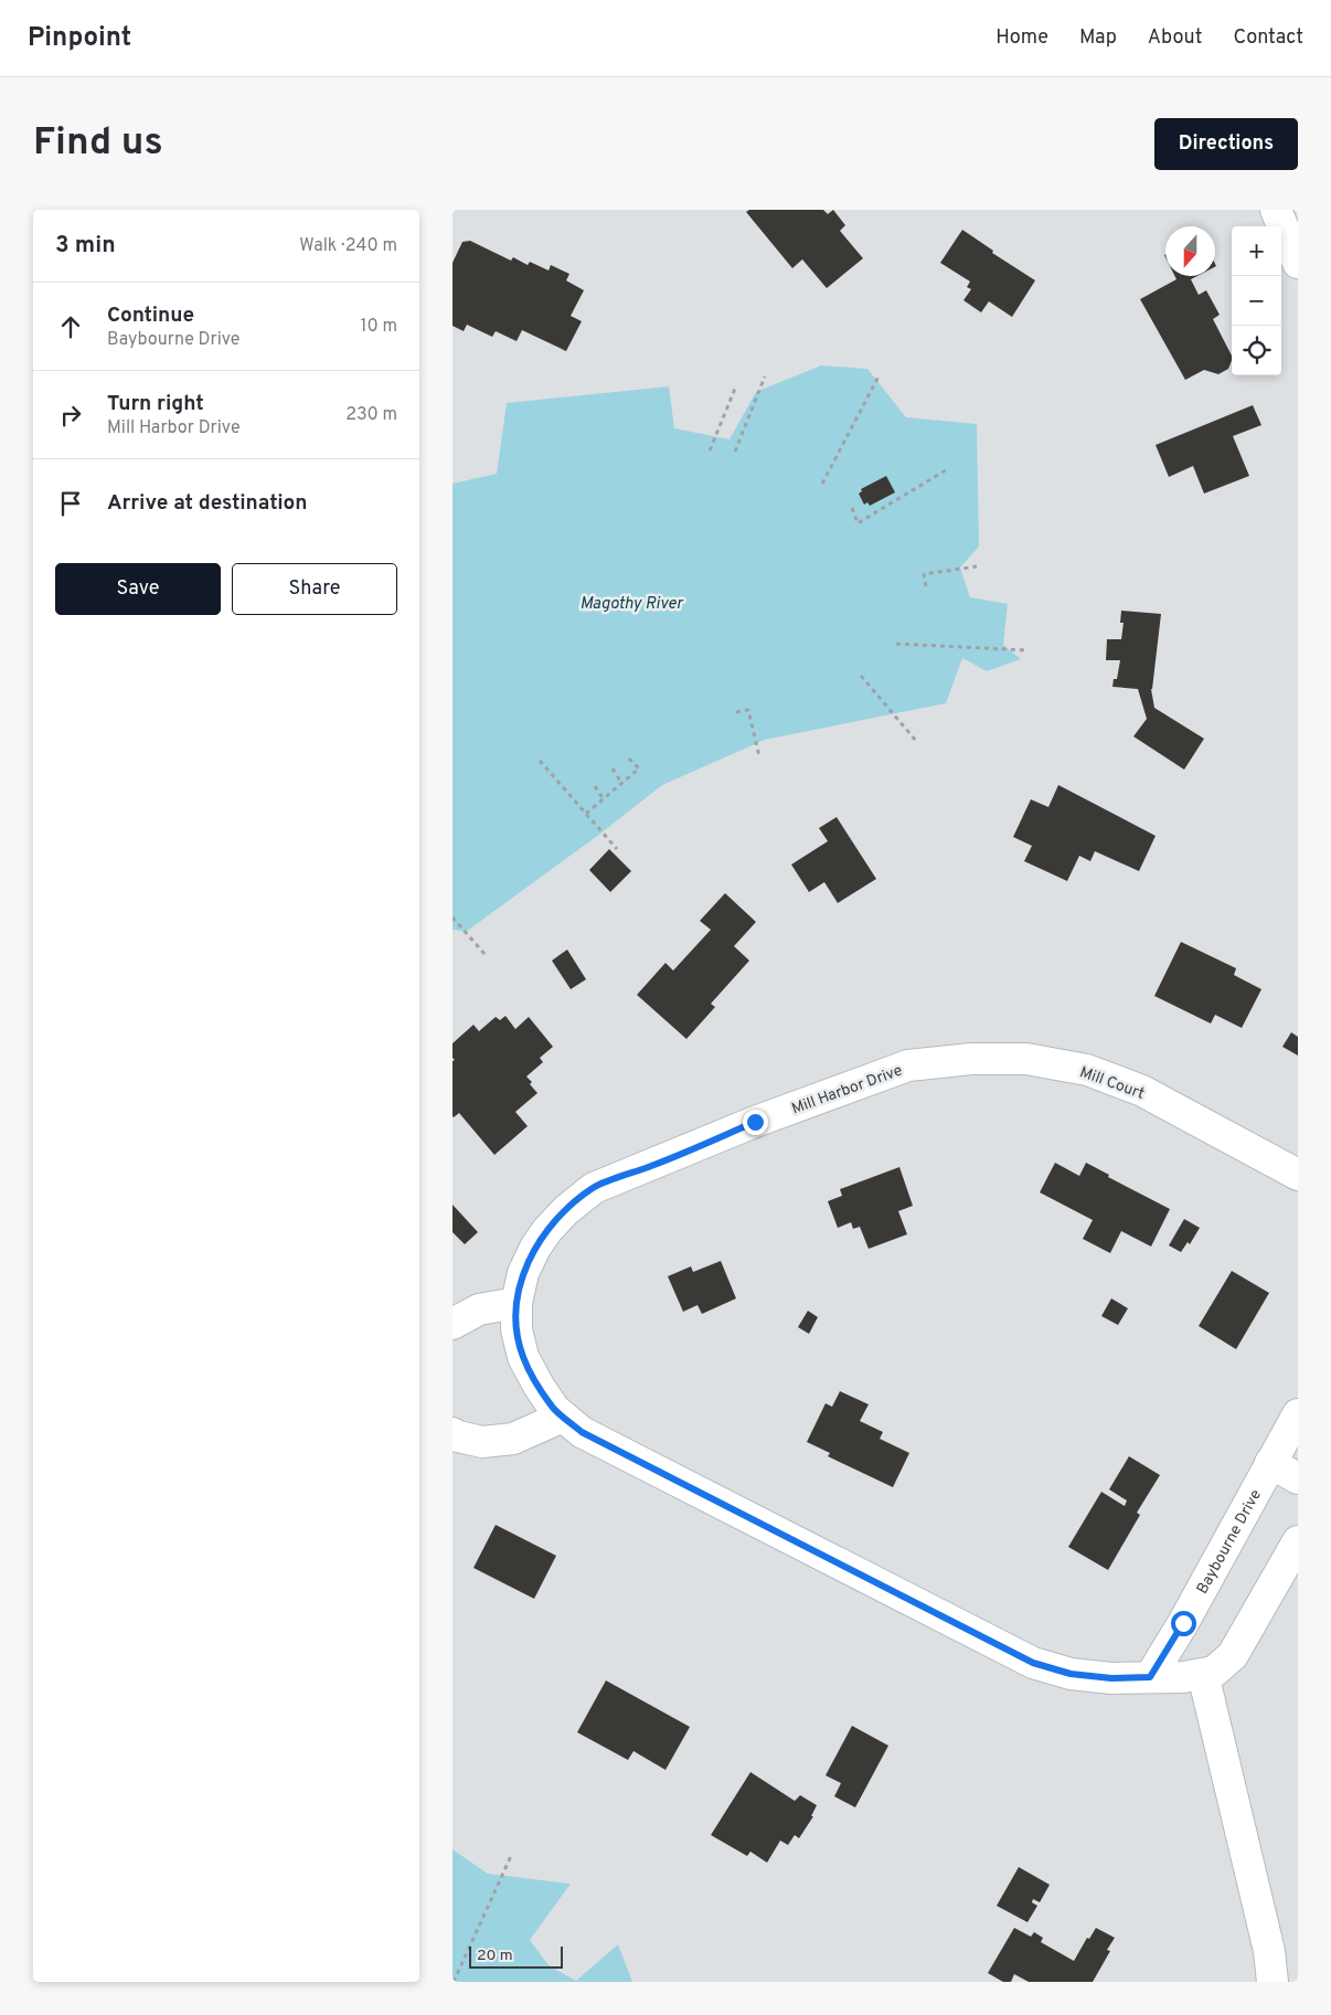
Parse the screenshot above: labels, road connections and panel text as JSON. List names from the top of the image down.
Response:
{
  "streets": {
    "street": ["Mill Court", "Mill Harbor Drive", "Baybourne Drive"]
  },
  "crossings": [
    ["Mill Court", "Mill Harbor Drive"],
    ["Mill Harbor Drive", "Baybourne Drive"]
  ],
  "water": ["Magothy River"],
  "scale_bar": "20 m",
  "north": "bottom",
  "page": {
    "header": "Pinpoint",
    "nav": [
      "Home",
      "Map",
      "About",
      "Contact"
    ],
    "buttons": [
      "Directions",
      ["Save", "Share"]
    ],
    "title": "Find us",
    "heading": ["3 min", "Walk · 240 m"],
    "map_buttons": ["+", "−"],
    "list": [
      ["Continue", "Baybourne Drive", "10 m"],
      ["Turn right", "Mill Harbor Drive", "230 m"],
      "Arrive at destination"
    ],
    "scale": "20 m"
  }
}
